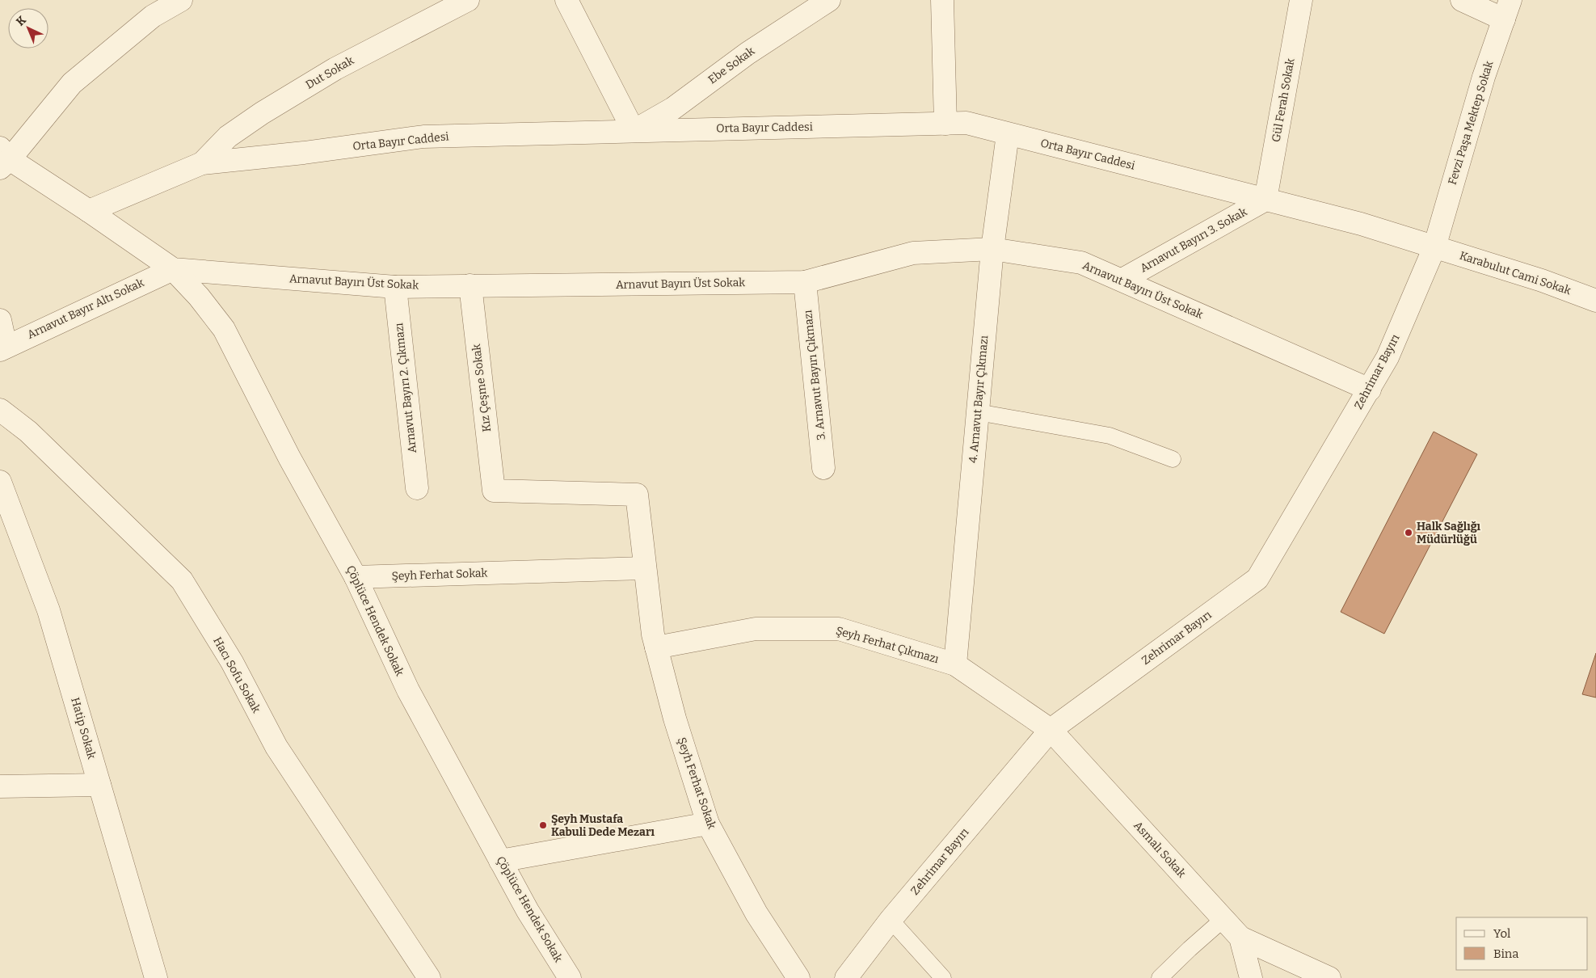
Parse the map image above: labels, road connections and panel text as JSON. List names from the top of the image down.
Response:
{
  "streets": {
    "street": [
      "Ebe Sokak",
      "Dut Sokak",
      "Gül Ferah Sokak",
      "Fevzi Paşa Mektep Sokak",
      "Orta Bayır Caddesi",
      "Arnavut Bayırı 3. Sokak",
      "Karabulut Cami Sokak",
      "Arnavut Bayırı Üst Sokak",
      "Arnavut Bayır Altı Sokak",
      "Zehrimar Bayırı",
      "3. Arnavut Bayırı Çıkmazı",
      "Arnavut Bayırı 2. Çıkmazı",
      "Kız Çeşme Sokak",
      "4. Arnavut Bayır Çıkmazı",
      "Şeyh Ferhat Sokak",
      "Çöplüce Hendek Sokak",
      "Şeyh Ferhat Çıkmazı",
      "Hacı Sofu Sokak",
      "Hatip Sokak",
      "Asmalı Sokak"
    ]
  },
  "crossings": [
    ["Ebe Sokak", "Orta Bayır Caddesi"],
    ["Dut Sokak", "Orta Bayır Caddesi"],
    ["Gül Ferah Sokak", "Orta Bayır Caddesi"],
    ["Gül Ferah Sokak", "Arnavut Bayırı 3. Sokak"],
    ["Fevzi Paşa Mektep Sokak", "Orta Bayır Caddesi"],
    ["Fevzi Paşa Mektep Sokak", "Karabulut Cami Sokak"],
    ["Fevzi Paşa Mektep Sokak", "Zehrimar Bayırı"],
    ["Orta Bayır Caddesi", "Arnavut Bayırı 3. Sokak"],
    ["Orta Bayır Caddesi", "Karabulut Cami Sokak"],
    ["Orta Bayır Caddesi", "Zehrimar Bayırı"],
    ["Orta Bayır Caddesi", "4. Arnavut Bayır Çıkmazı"],
    ["Arnavut Bayırı 3. Sokak", "Arnavut Bayırı Üst Sokak"],
    ["Karabulut Cami Sokak", "Zehrimar Bayırı"],
    ["Arnavut Bayırı Üst Sokak", "Arnavut Bayır Altı Sokak"],
    ["Arnavut Bayırı Üst Sokak", "Zehrimar Bayırı"],
    ["Arnavut Bayırı Üst Sokak", "3. Arnavut Bayırı Çıkmazı"],
    ["Arnavut Bayırı Üst Sokak", "Arnavut Bayırı 2. Çıkmazı"],
    ["Arnavut Bayırı Üst Sokak", "Kız Çeşme Sokak"],
    ["Arnavut Bayırı Üst Sokak", "4. Arnavut Bayır Çıkmazı"],
    ["Arnavut Bayırı Üst Sokak", "Çöplüce Hendek Sokak"],
    ["Arnavut Bayır Altı Sokak", "Çöplüce Hendek Sokak"],
    ["Zehrimar Bayırı", "Şeyh Ferhat Çıkmazı"],
    ["Zehrimar Bayırı", "Asmalı Sokak"],
    ["Kız Çeşme Sokak", "Şeyh Ferhat Sokak"],
    ["4. Arnavut Bayır Çıkmazı", "Şeyh Ferhat Çıkmazı"],
    ["Şeyh Ferhat Sokak", "Çöplüce Hendek Sokak"],
    ["Şeyh Ferhat Sokak", "Şeyh Ferhat Çıkmazı"],
    ["Şeyh Ferhat Çıkmazı", "Asmalı Sokak"]
  ],
  "places": ["Halk Sağlığı Müdürlüğü", "Şeyh Mustafa Kabuli Dede Mezarı"],
  "legend": ["Yol", "Bina"],
  "north": "top left"
}
